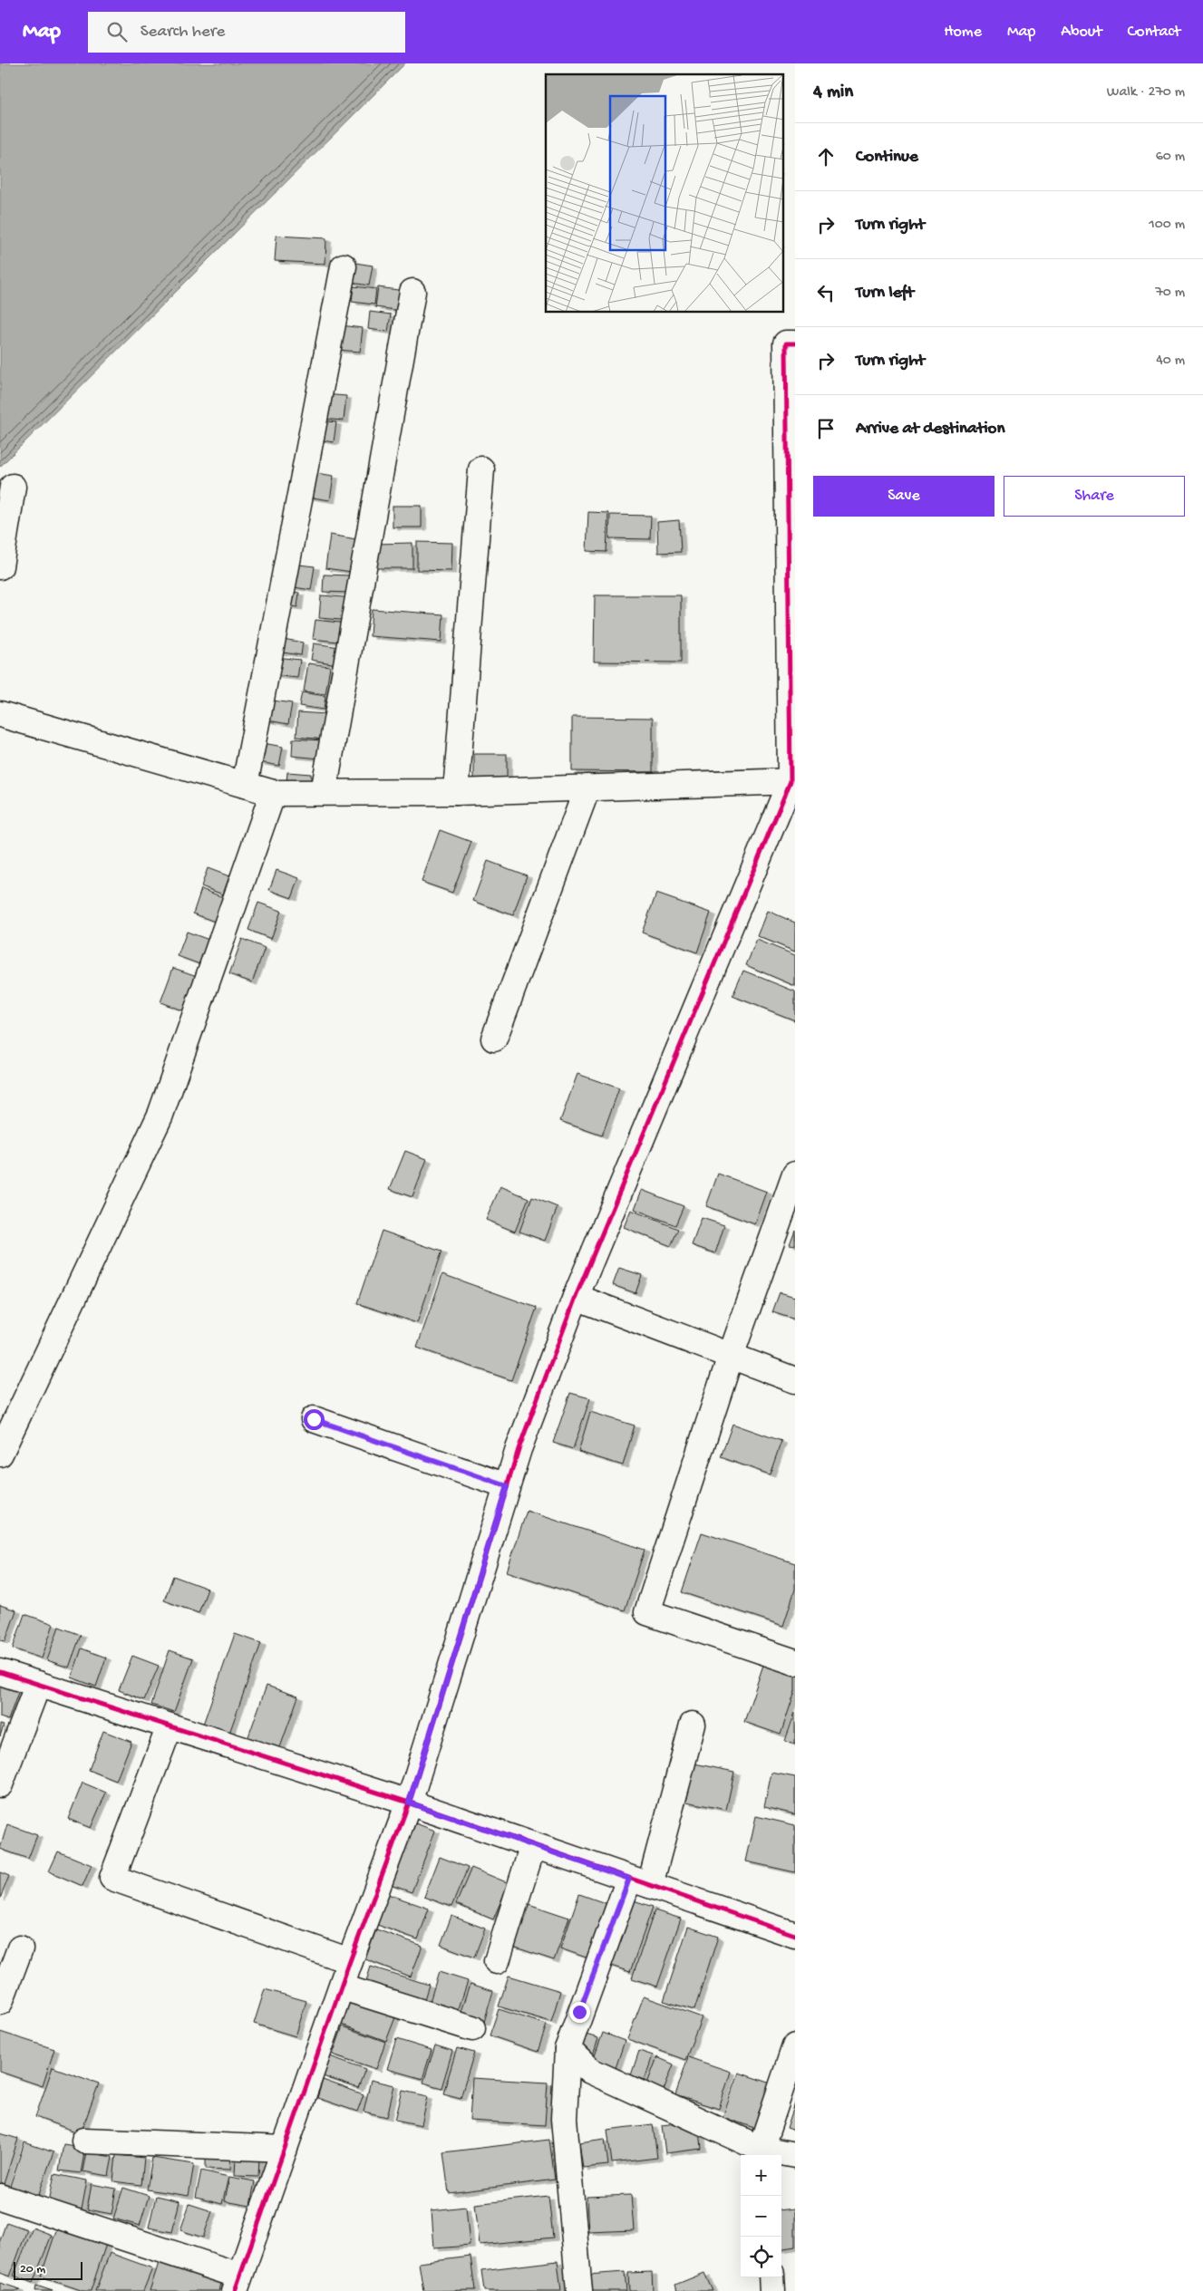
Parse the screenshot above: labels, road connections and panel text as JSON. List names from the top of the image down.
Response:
{
  "scale_bar": "20 m",
  "page": {
    "header": "Map",
    "search": "Search here",
    "nav": [
      "Home",
      "Map",
      "About",
      "Contact"
    ],
    "heading": ["4 min", "Walk · 270 m"],
    "list": [
      ["Continue", "60 m"],
      ["Turn right", "100 m"],
      ["Turn left", "70 m"],
      ["Turn right", "40 m"],
      "Arrive at destination"
    ],
    "buttons": ["Save", "Share"],
    "map_buttons": ["+", "−"],
    "scale": "20 m"
  }
}
